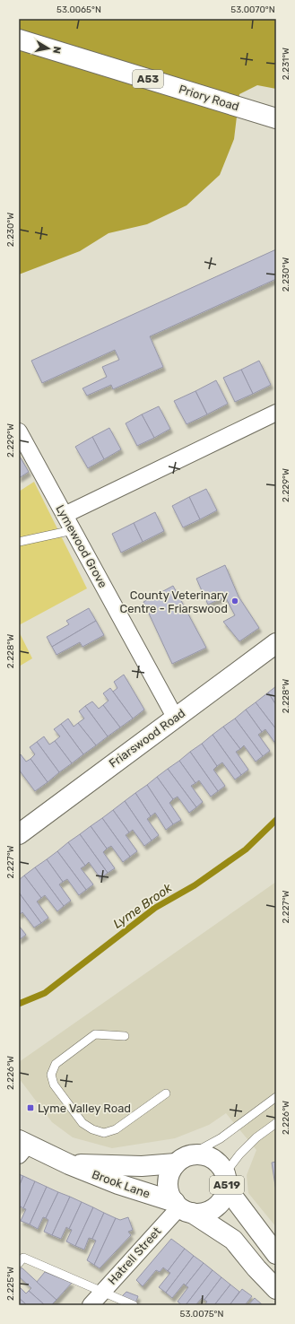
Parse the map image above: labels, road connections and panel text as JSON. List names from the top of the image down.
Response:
{
  "streets": {
    "main road": [
      "A53",
      "Priory Road",
      "Friarswood Road",
      "Brook Lane",
      "A519"
    ],
    "street": ["Lymewood Grove", "Hatrell Street"]
  },
  "crossings": [
    ["Lymewood Grove", "Friarswood Road"],
    ["Brook Lane", "Hatrell Street"]
  ],
  "water": ["Lyme Brook"],
  "places": {
    "other": ["County Veterinary Centre - Friarswood"],
    "transit": ["Lyme Valley Road"]
  },
  "north": "right",
  "coordinates": [
    "53.0065°N",
    "53.0070°N",
    "2.231°W",
    "2.230°W",
    "2.229°W",
    "2.228°W",
    "2.227°W",
    "2.226°W",
    "2.225°W",
    "53.0075°N"
  ]
}
